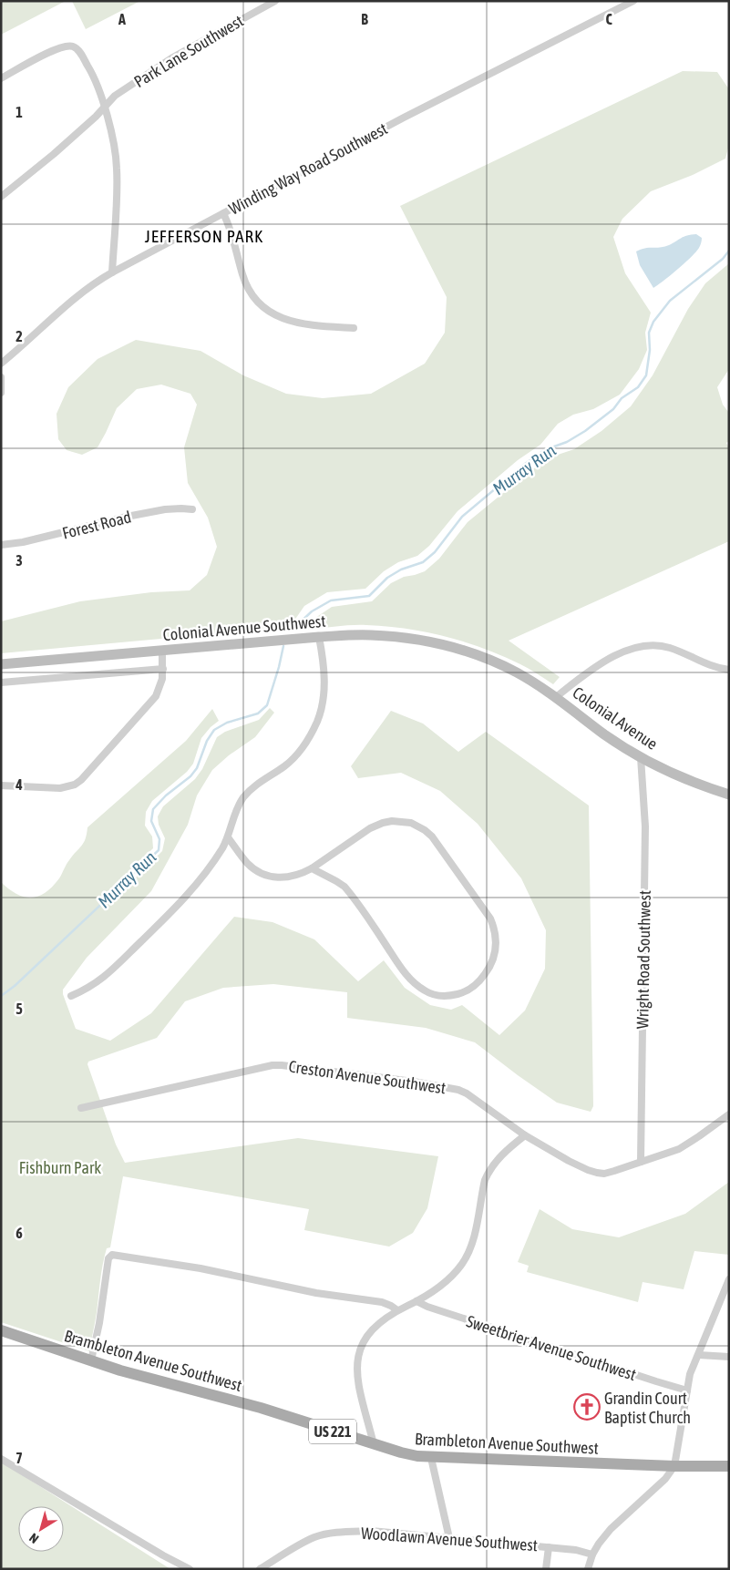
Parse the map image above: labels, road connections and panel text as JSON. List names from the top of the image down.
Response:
{
  "streets": {
    "main road": [
      "Colonial Avenue Southwest",
      "Colonial Avenue",
      "Brambleton Avenue Southwest",
      "US 221"
    ],
    "street": [
      "Park Lane Southwest",
      "Winding Way Road Southwest",
      "Forest Road",
      "Wright Road Southwest",
      "Creston Avenue Southwest",
      "Sweetbrier Avenue Southwest",
      "Woodlawn Avenue Southwest"
    ]
  },
  "crossings": [
    ["Colonial Avenue Southwest", "Colonial Avenue"],
    ["Colonial Avenue", "Wright Road Southwest"],
    ["Wright Road Southwest", "Creston Avenue Southwest"]
  ],
  "districts": ["JEFFERSON PARK"],
  "water": ["Murray Run"],
  "parks": ["Fishburn Park"],
  "places": {
    "church": ["Grandin Court Baptist Church"]
  },
  "north": "bottom left",
  "grid": {
    "columns": ["A", "B", "C"],
    "rows": [
      "1",
      "2",
      "3",
      "4",
      "5",
      "6",
      "7"
    ]
  }
}
